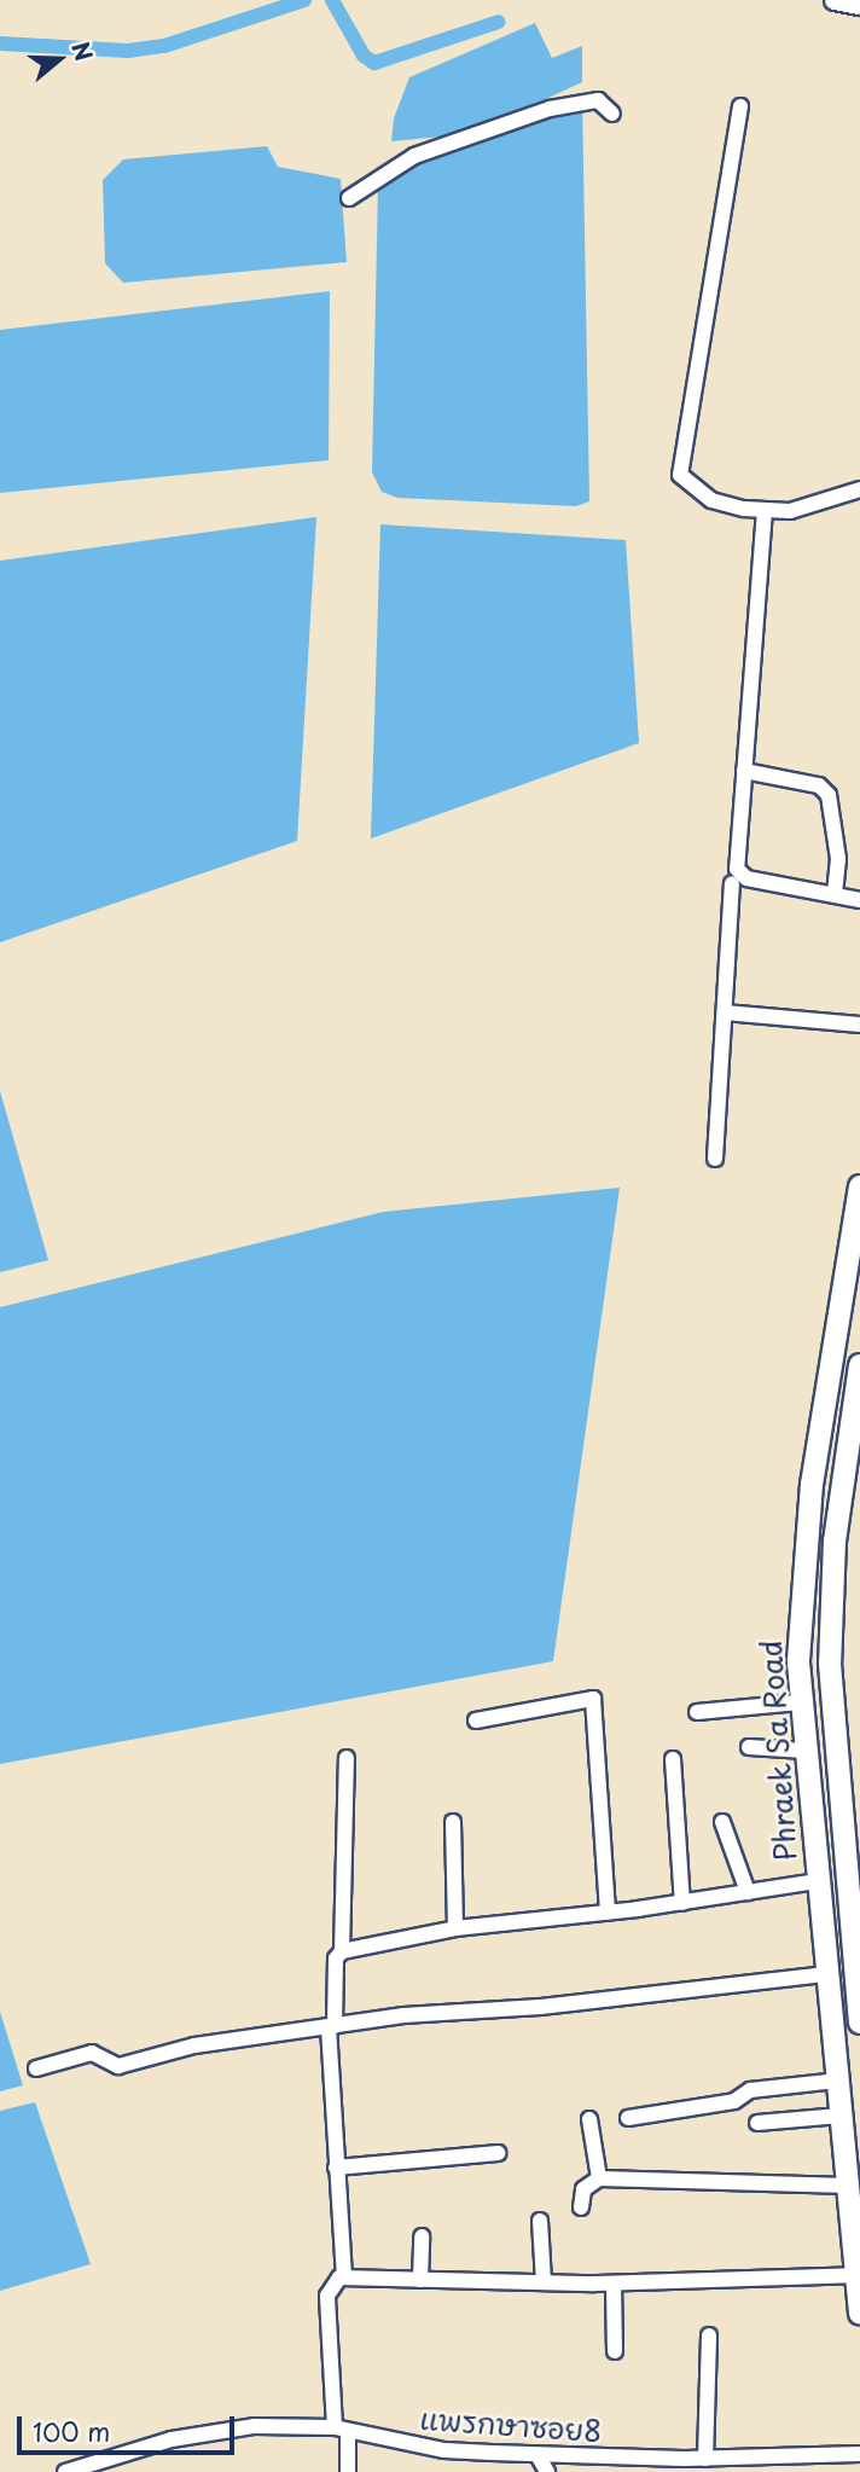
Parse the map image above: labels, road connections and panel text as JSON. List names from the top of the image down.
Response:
{
  "streets": {
    "main road": ["Phraek Sa Road"],
    "street": ["แพรกษาซอย8"]
  },
  "scale_bar": "100 m",
  "north": "right"
}
